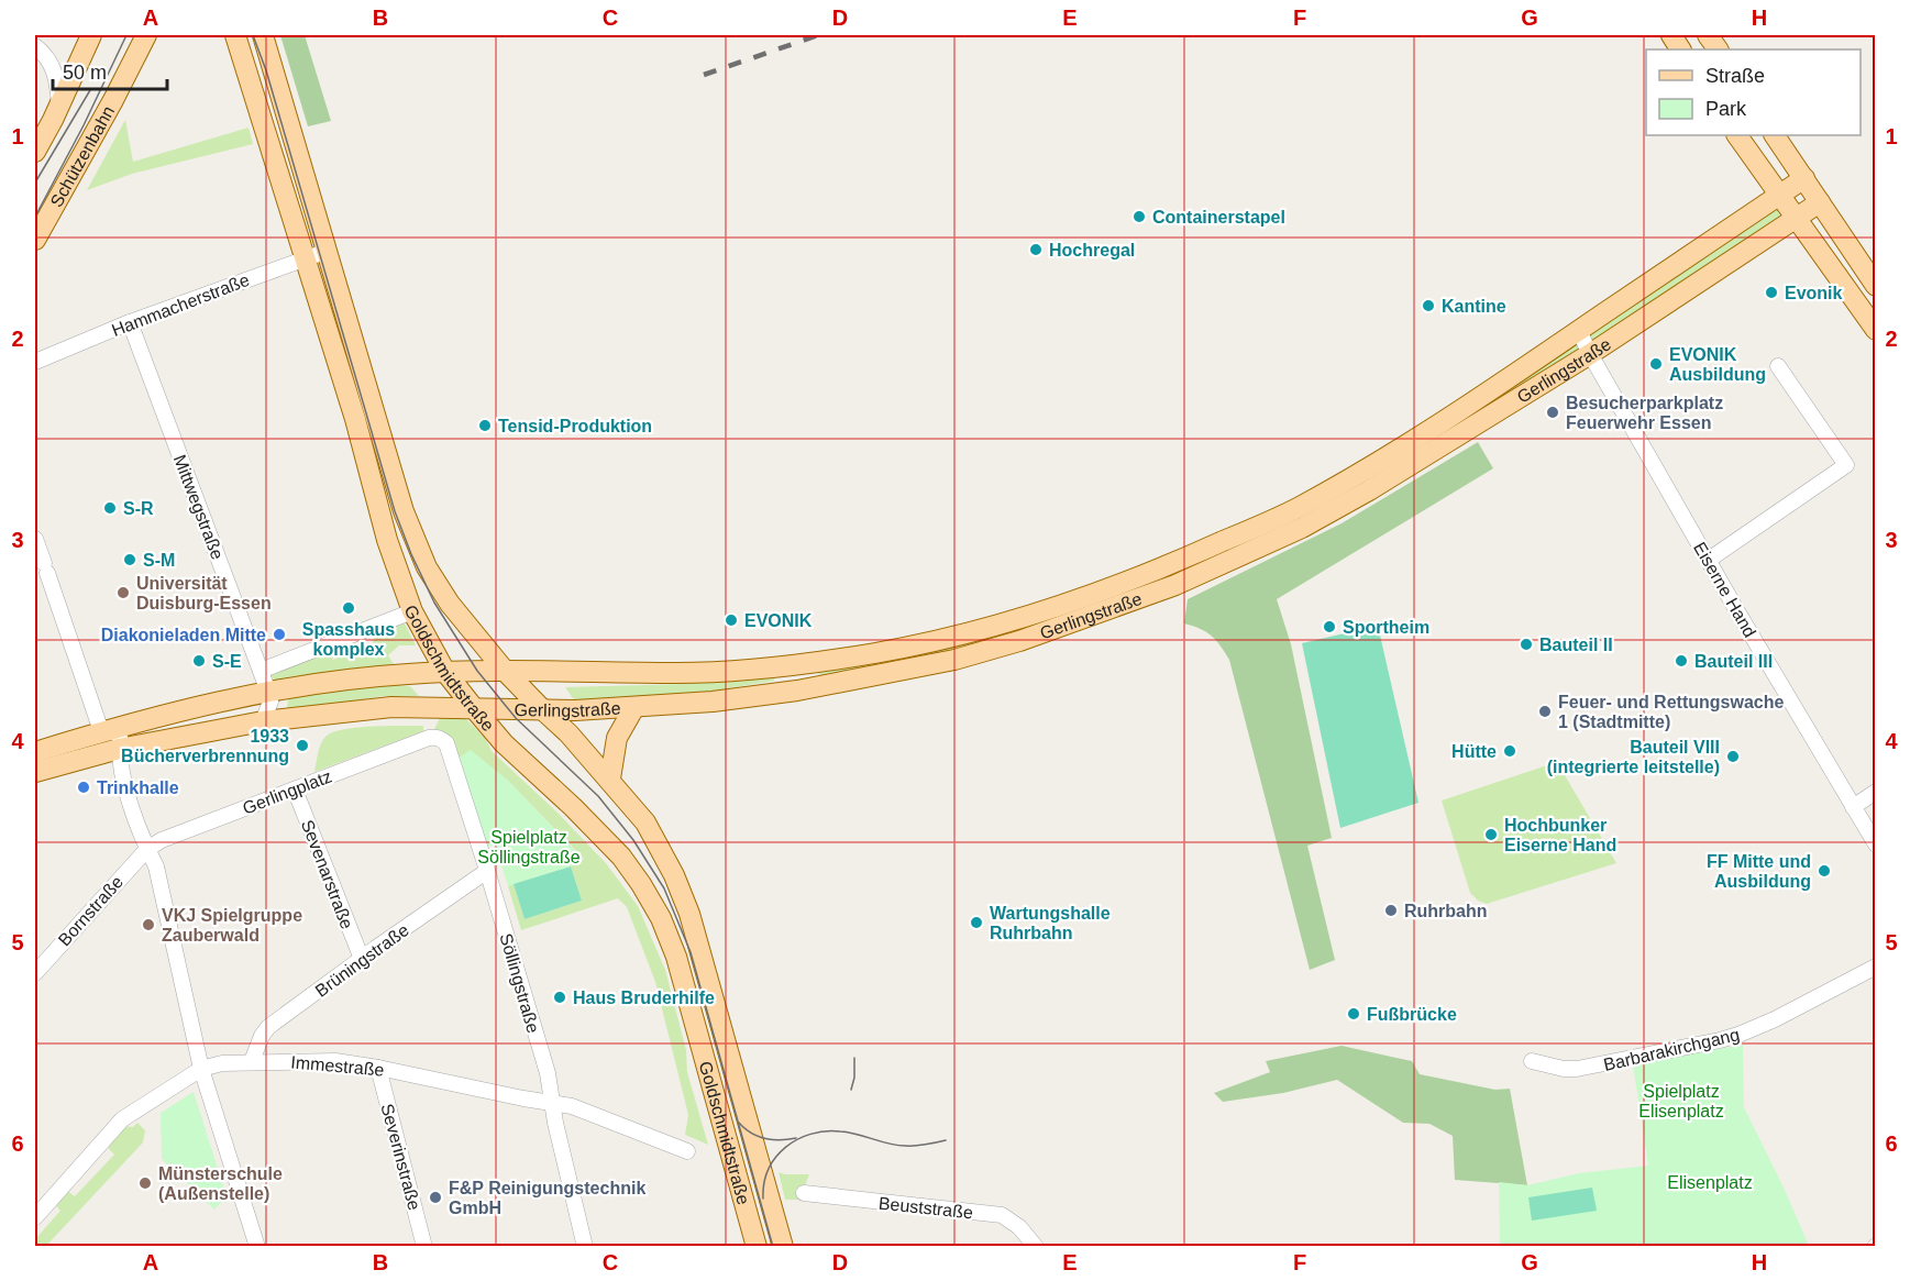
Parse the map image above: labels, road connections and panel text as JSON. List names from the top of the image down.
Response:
{
  "streets": {
    "main road": ["Schützenbahn", "Gerlingstraße", "Goldschmidtstraße"],
    "street": [
      "Hammacherstraße",
      "Mittwegstraße",
      "Eiserne Hand",
      "Gerlingplatz",
      "Sevenarstraße",
      "Bornstraße",
      "Brüningstraße",
      "Söllingstraße",
      "Barbarakirchgang",
      "Immestraße",
      "Severinstraße",
      "Beuststraße"
    ]
  },
  "crossings": [
    ["Hammacherstraße", "Mittwegstraße"],
    ["Hammacherstraße", "Goldschmidtstraße"],
    ["Gerlingstraße", "Mittwegstraße"],
    ["Gerlingstraße", "Eiserne Hand"],
    ["Gerlingstraße", "Goldschmidtstraße"],
    ["Gerlingplatz", "Sevenarstraße"],
    ["Gerlingplatz", "Bornstraße"],
    ["Gerlingplatz", "Söllingstraße"],
    ["Sevenarstraße", "Brüningstraße"],
    ["Brüningstraße", "Söllingstraße"],
    ["Brüningstraße", "Immestraße"],
    ["Söllingstraße", "Immestraße"],
    ["Immestraße", "Severinstraße"]
  ],
  "parks": ["Spielplatz Söllingstraße", "Spielplatz Elisenplatz", "Elisenplatz"],
  "places": [
    "Containerstapel",
    "Hochregal",
    "Evonik",
    "Kantine",
    "EVONIK Ausbildung",
    "Besucherparkplatz Feuerwehr Essen",
    "Tensid-Produktion",
    "S-R",
    "S-M",
    "Universität Duisburg-Essen",
    "Spasshaus komplex",
    "EVONIK",
    "Sportheim",
    "Diakonieladen Mitte",
    "Bauteil II",
    "S-E",
    "Bauteil III",
    "Feuer- und Rettungswache 1 (Stadtmitte)",
    "1933 Bücherverbrennung",
    "Hütte",
    "Bauteil VIII (integrierte leitstelle)",
    "Trinkhalle",
    "Hochbunker Eiserne Hand",
    "FF Mitte und Ausbildung",
    "Ruhrbahn",
    "Wartungshalle Ruhrbahn",
    "VKJ Spielgruppe Zauberwald",
    "Haus Bruderhilfe",
    "Fußbrücke",
    "Münsterschule (Außenstelle)",
    "F&P Reinigungstechnik GmbH"
  ],
  "legend": ["Straße", "Park"],
  "scale_bar": "50 m",
  "grid": {
    "columns": [
      "A",
      "B",
      "C",
      "D",
      "E",
      "F",
      "G",
      "H"
    ],
    "rows": [
      "1",
      "2",
      "3",
      "4",
      "5",
      "6"
    ]
  }
}
